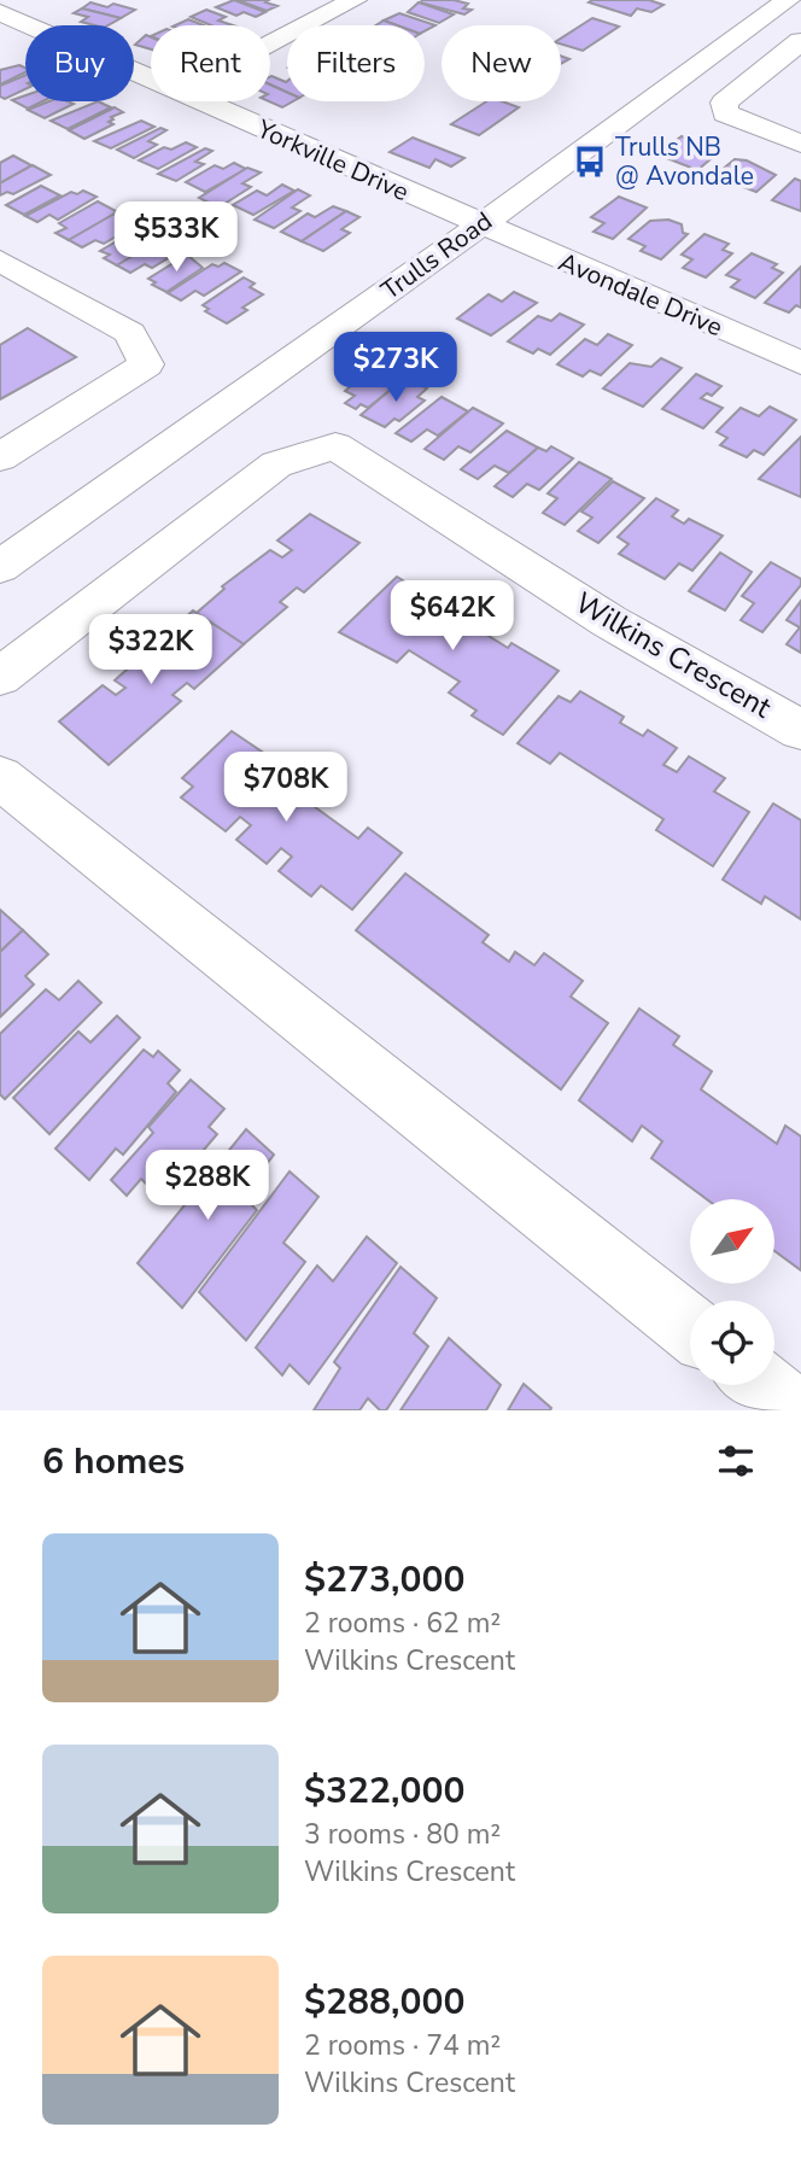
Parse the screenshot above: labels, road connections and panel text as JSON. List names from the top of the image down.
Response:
{
  "streets": {
    "street": [
      "Yorkville Drive",
      "Trulls Road",
      "Avondale Drive",
      "Wilkins Crescent"
    ]
  },
  "crossings": [
    ["Yorkville Drive", "Trulls Road"],
    ["Yorkville Drive", "Avondale Drive"],
    ["Trulls Road", "Avondale Drive"]
  ],
  "places": {
    "bus stop": ["Trulls NB @ Avondale"]
  },
  "north": "top right",
  "page": {
    "chip": [
      "Buy",
      "Rent",
      "Filters",
      "New"
    ],
    "price": [
      "$533K",
      "$273K",
      "$642K",
      "$322K",
      "$708K",
      "$288K"
    ],
    "heading": "6 homes",
    "list": [
      {
        "name": "$273,000",
        "note": "2 rooms · 62 m² · Wilkins Crescent"
      },
      {
        "name": "$322,000",
        "note": "3 rooms · 80 m² · Wilkins Crescent"
      },
      {
        "name": "$288,000",
        "note": "2 rooms · 74 m² · Wilkins Crescent"
      }
    ]
  }
}
